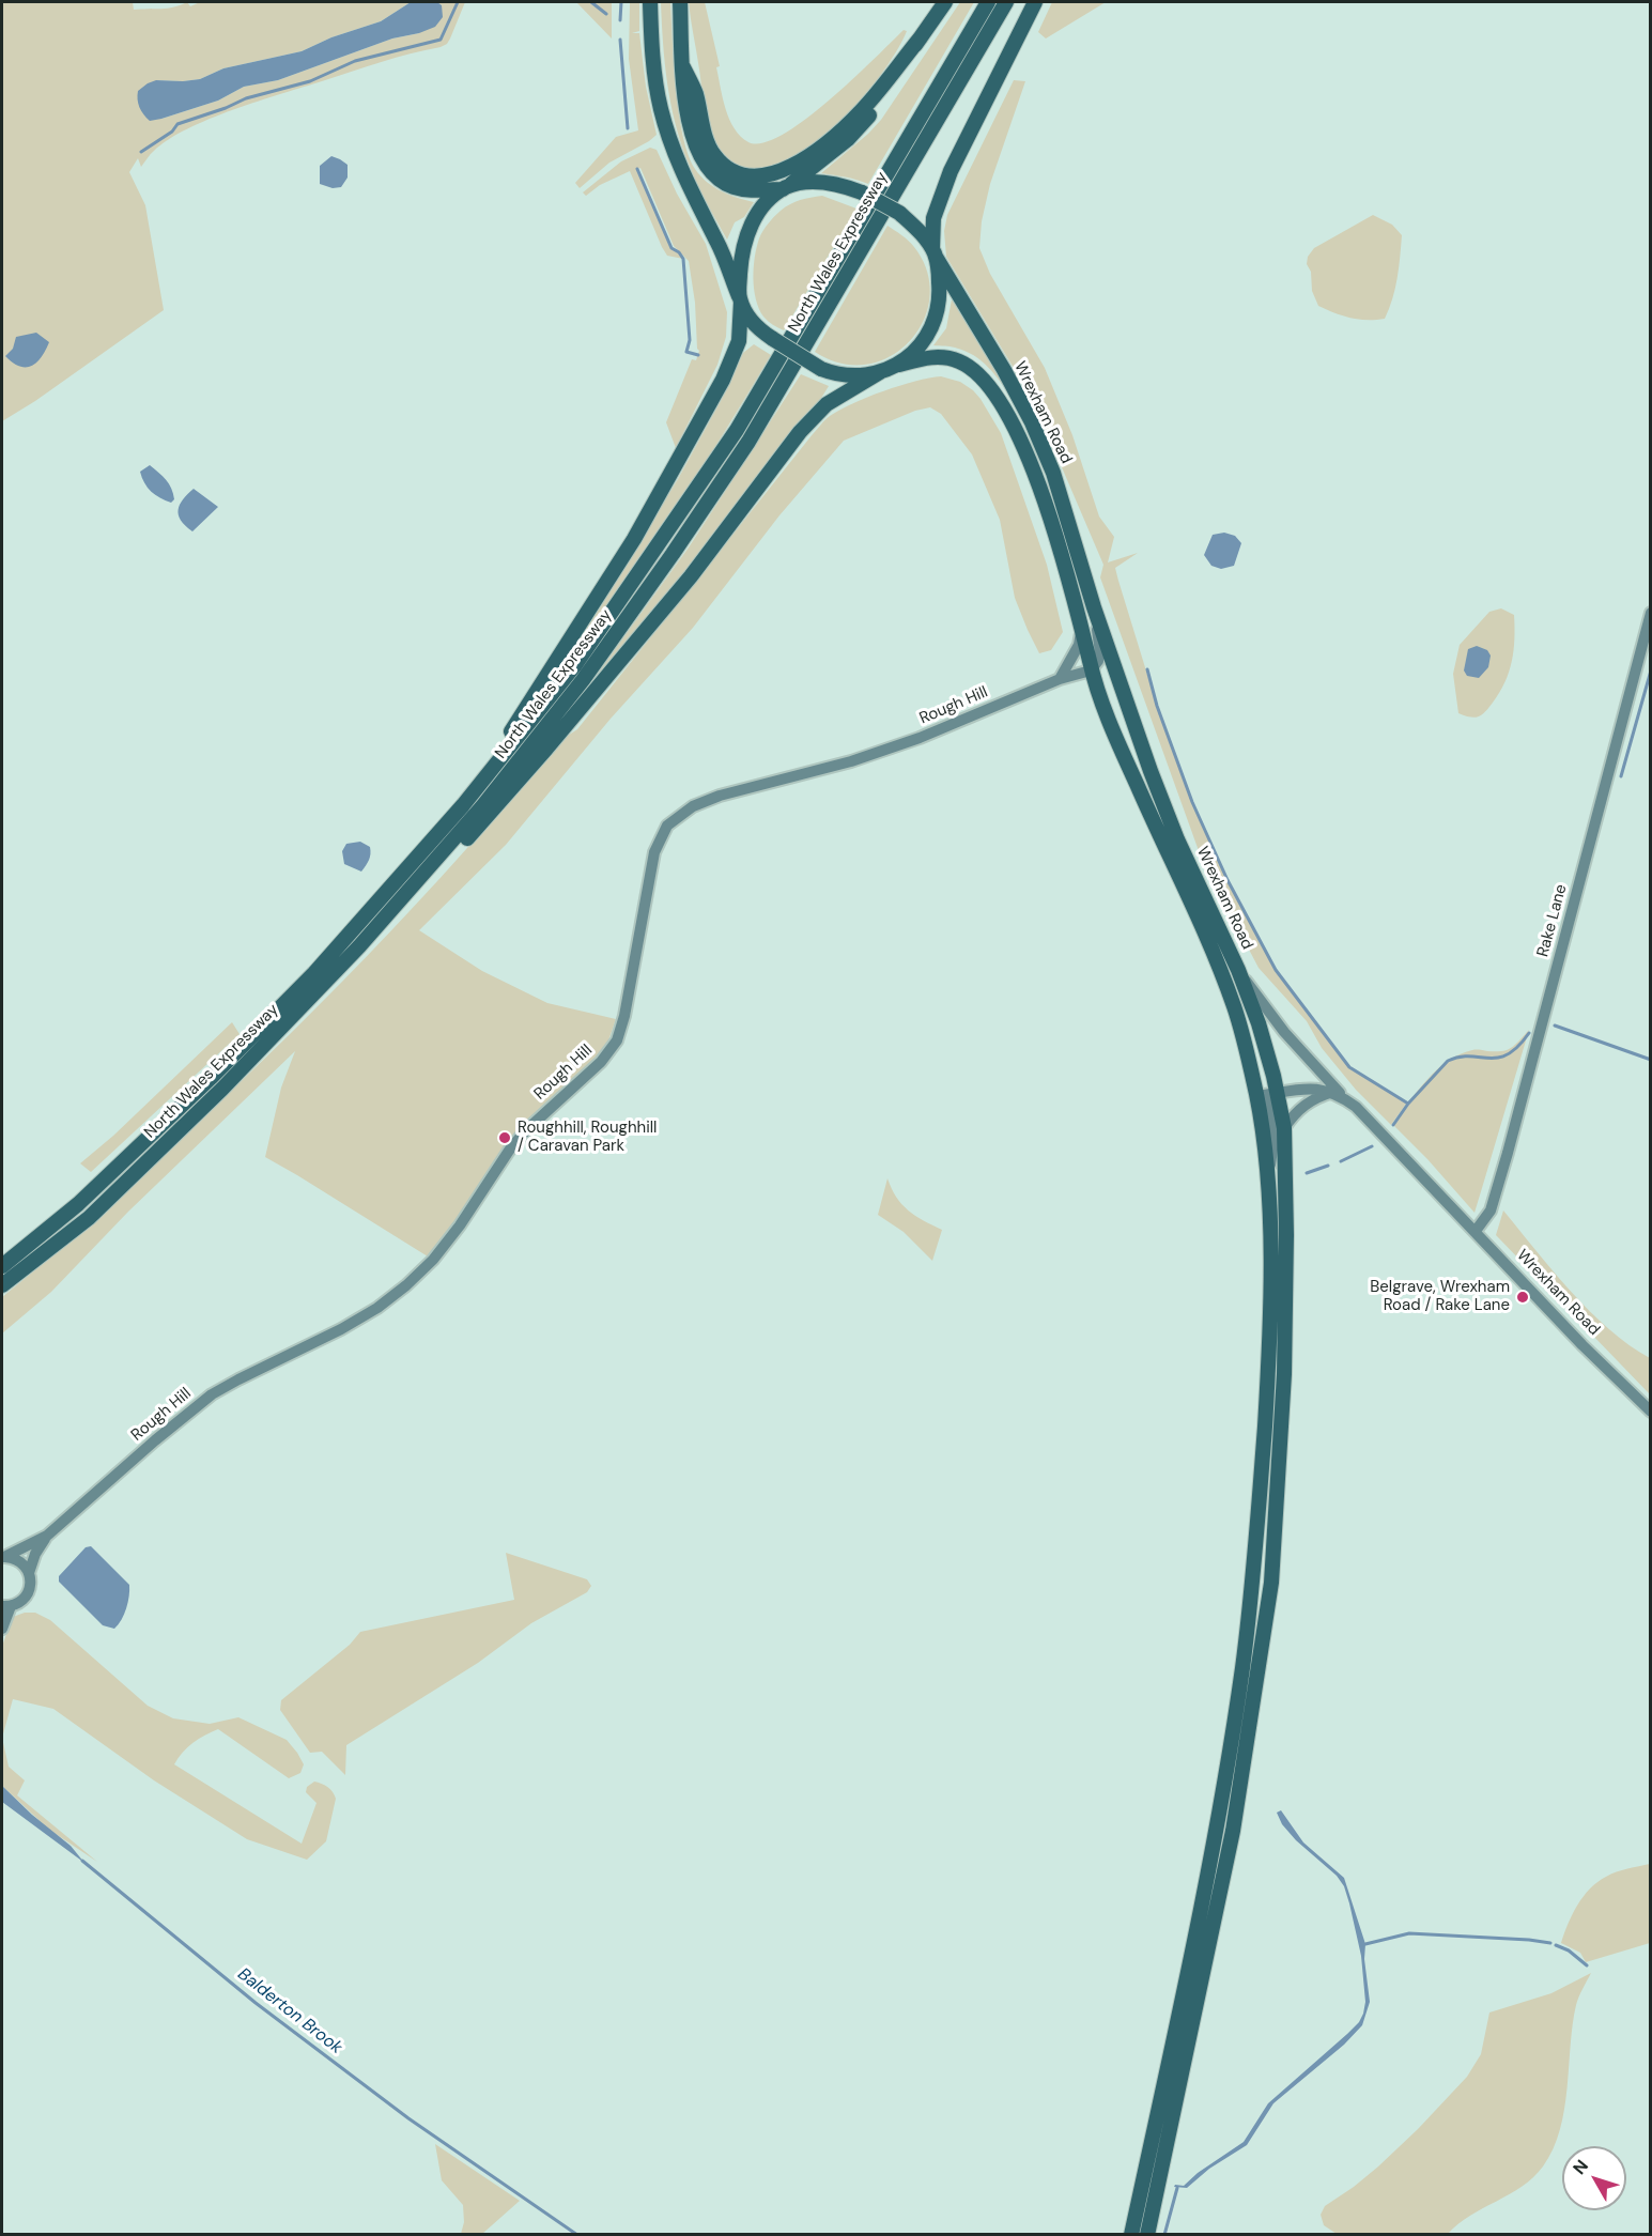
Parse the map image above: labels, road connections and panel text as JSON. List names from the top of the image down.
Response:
{
  "streets": {
    "highway": ["North Wales Expressway", "Wrexham Road"],
    "street": ["Rough Hill", "Rake Lane"]
  },
  "crossings": [
    ["Wrexham Road", "Rough Hill"],
    ["Wrexham Road", "Rake Lane"]
  ],
  "water": ["Balderton Brook"],
  "places": ["Roughhill, Roughhill / Caravan Park", "Belgrave, Wrexham Road / Rake Lane"],
  "north": "top left"
}
